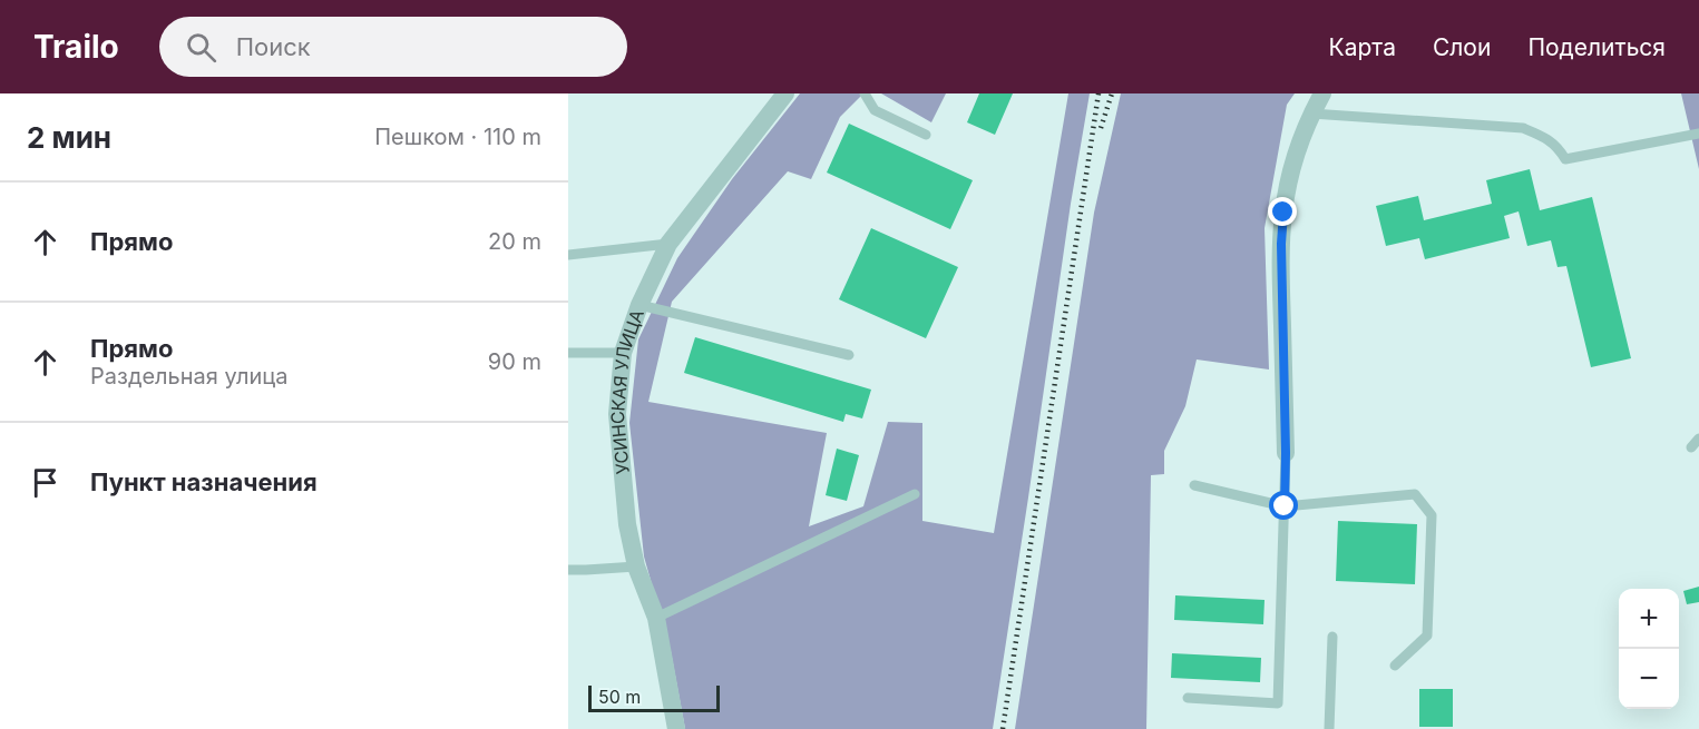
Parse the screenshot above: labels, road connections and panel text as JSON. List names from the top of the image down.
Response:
{
  "streets": {
    "street": ["УСИНСКАЯ УЛИЦА"]
  },
  "scale_bar": "50 m",
  "page": {
    "header": "Trailo",
    "search": "Поиск",
    "nav": ["Карта", "Слои", "Поделиться"],
    "heading": ["2 мин", "Пешком · 110 m"],
    "list": [
      ["Прямо", "20 m"],
      ["Прямо", "Раздельная улица", "90 m"],
      "Пункт назначения"
    ],
    "map_buttons": ["+", "−"],
    "scale": "50 m"
  }
}
